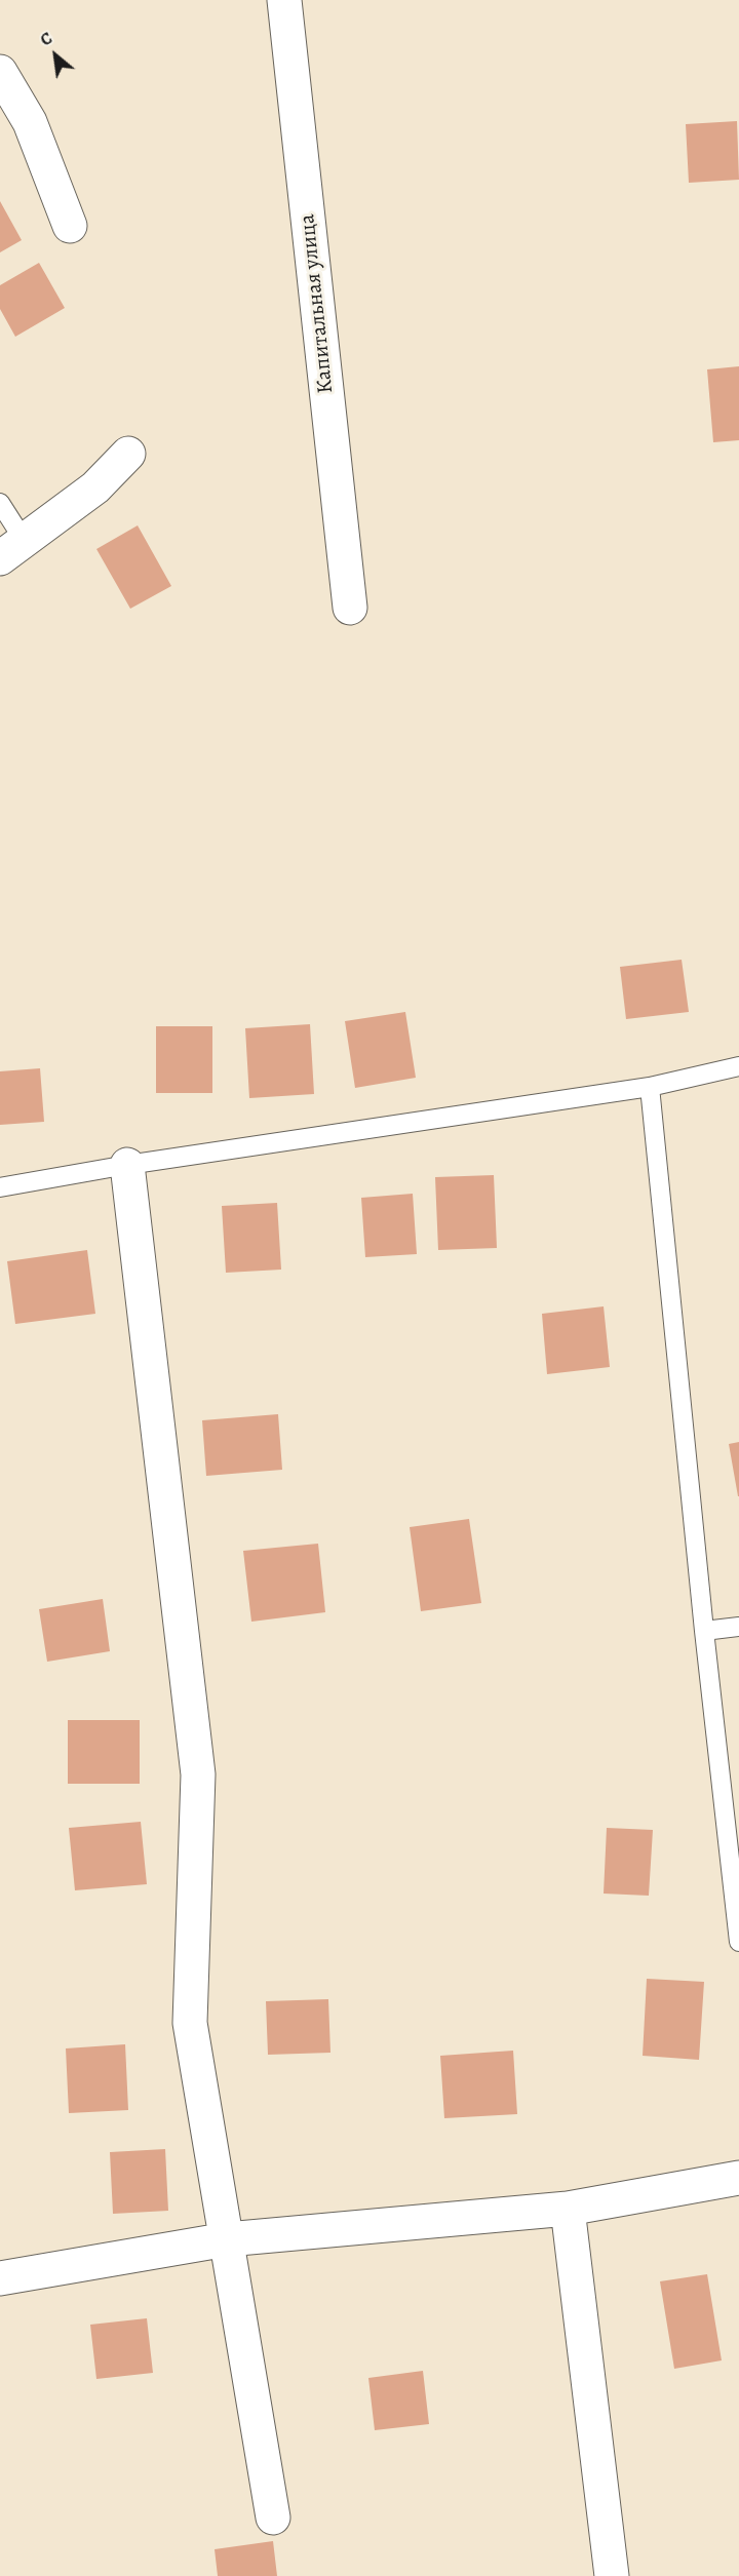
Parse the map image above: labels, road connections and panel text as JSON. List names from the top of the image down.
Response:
{
  "streets": {
    "street": ["Капитальная улица"]
  },
  "north": "top left"
}
